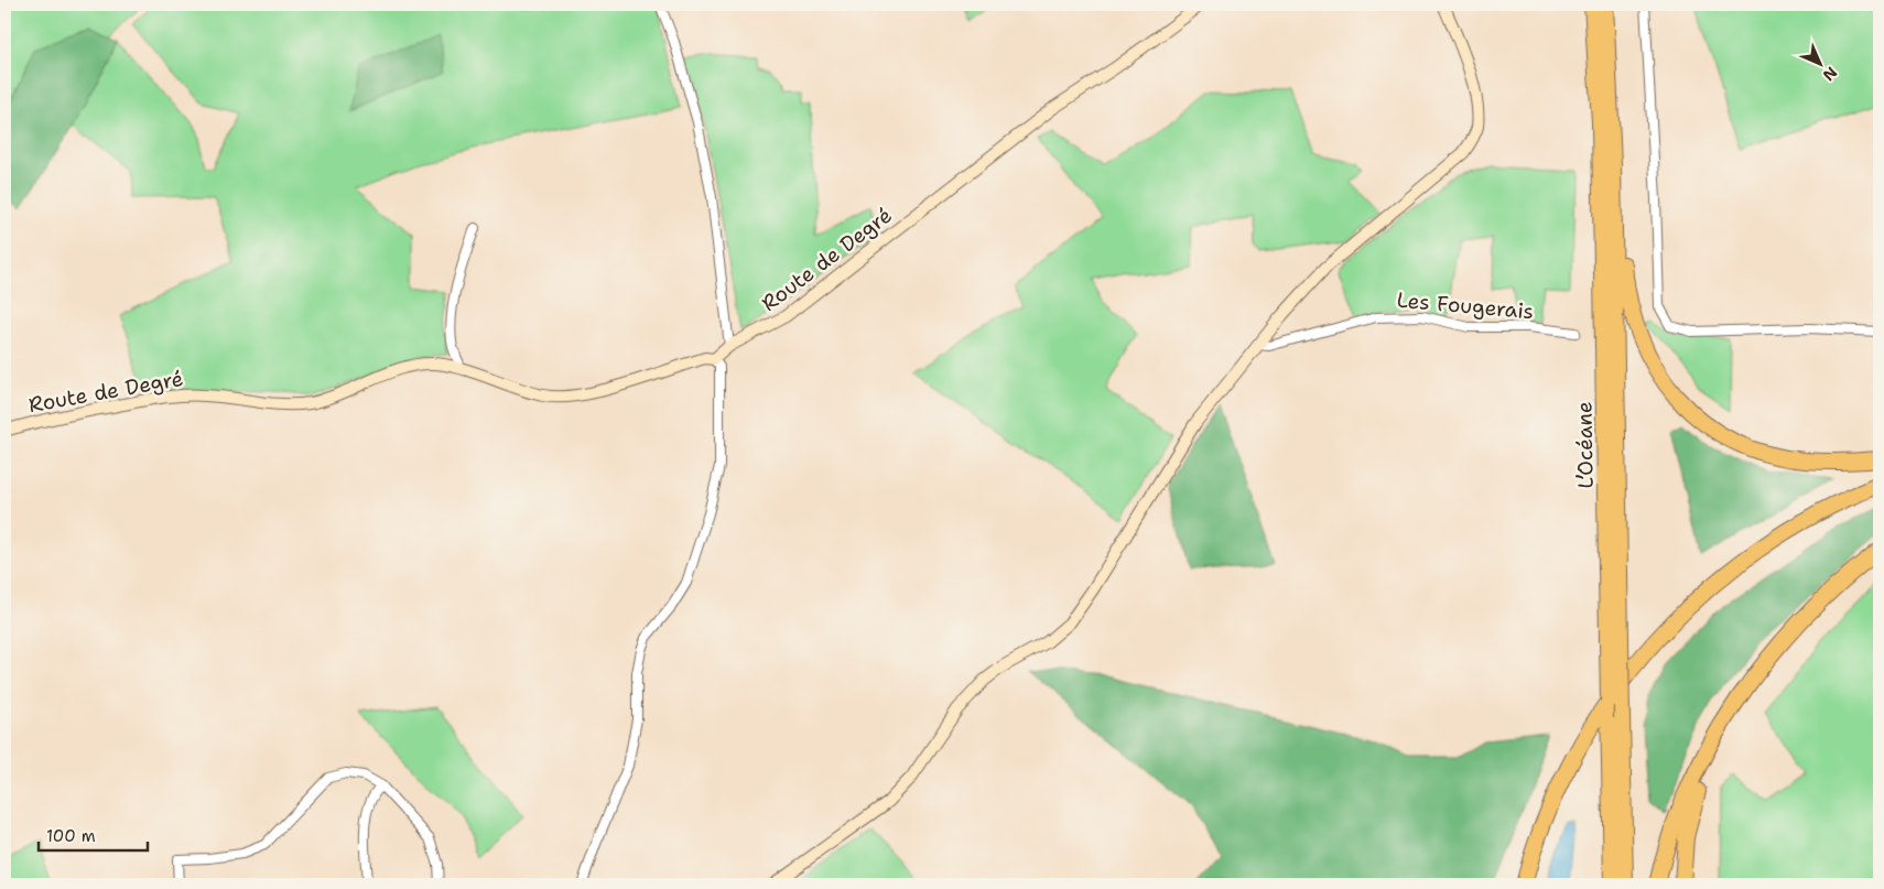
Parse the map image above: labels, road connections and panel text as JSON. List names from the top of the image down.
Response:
{
  "streets": {
    "highway": ["L’Océane"],
    "street": ["Route de Degré", "Les Fougerais"]
  },
  "scale_bar": "100 m",
  "north": "bottom right"
}
